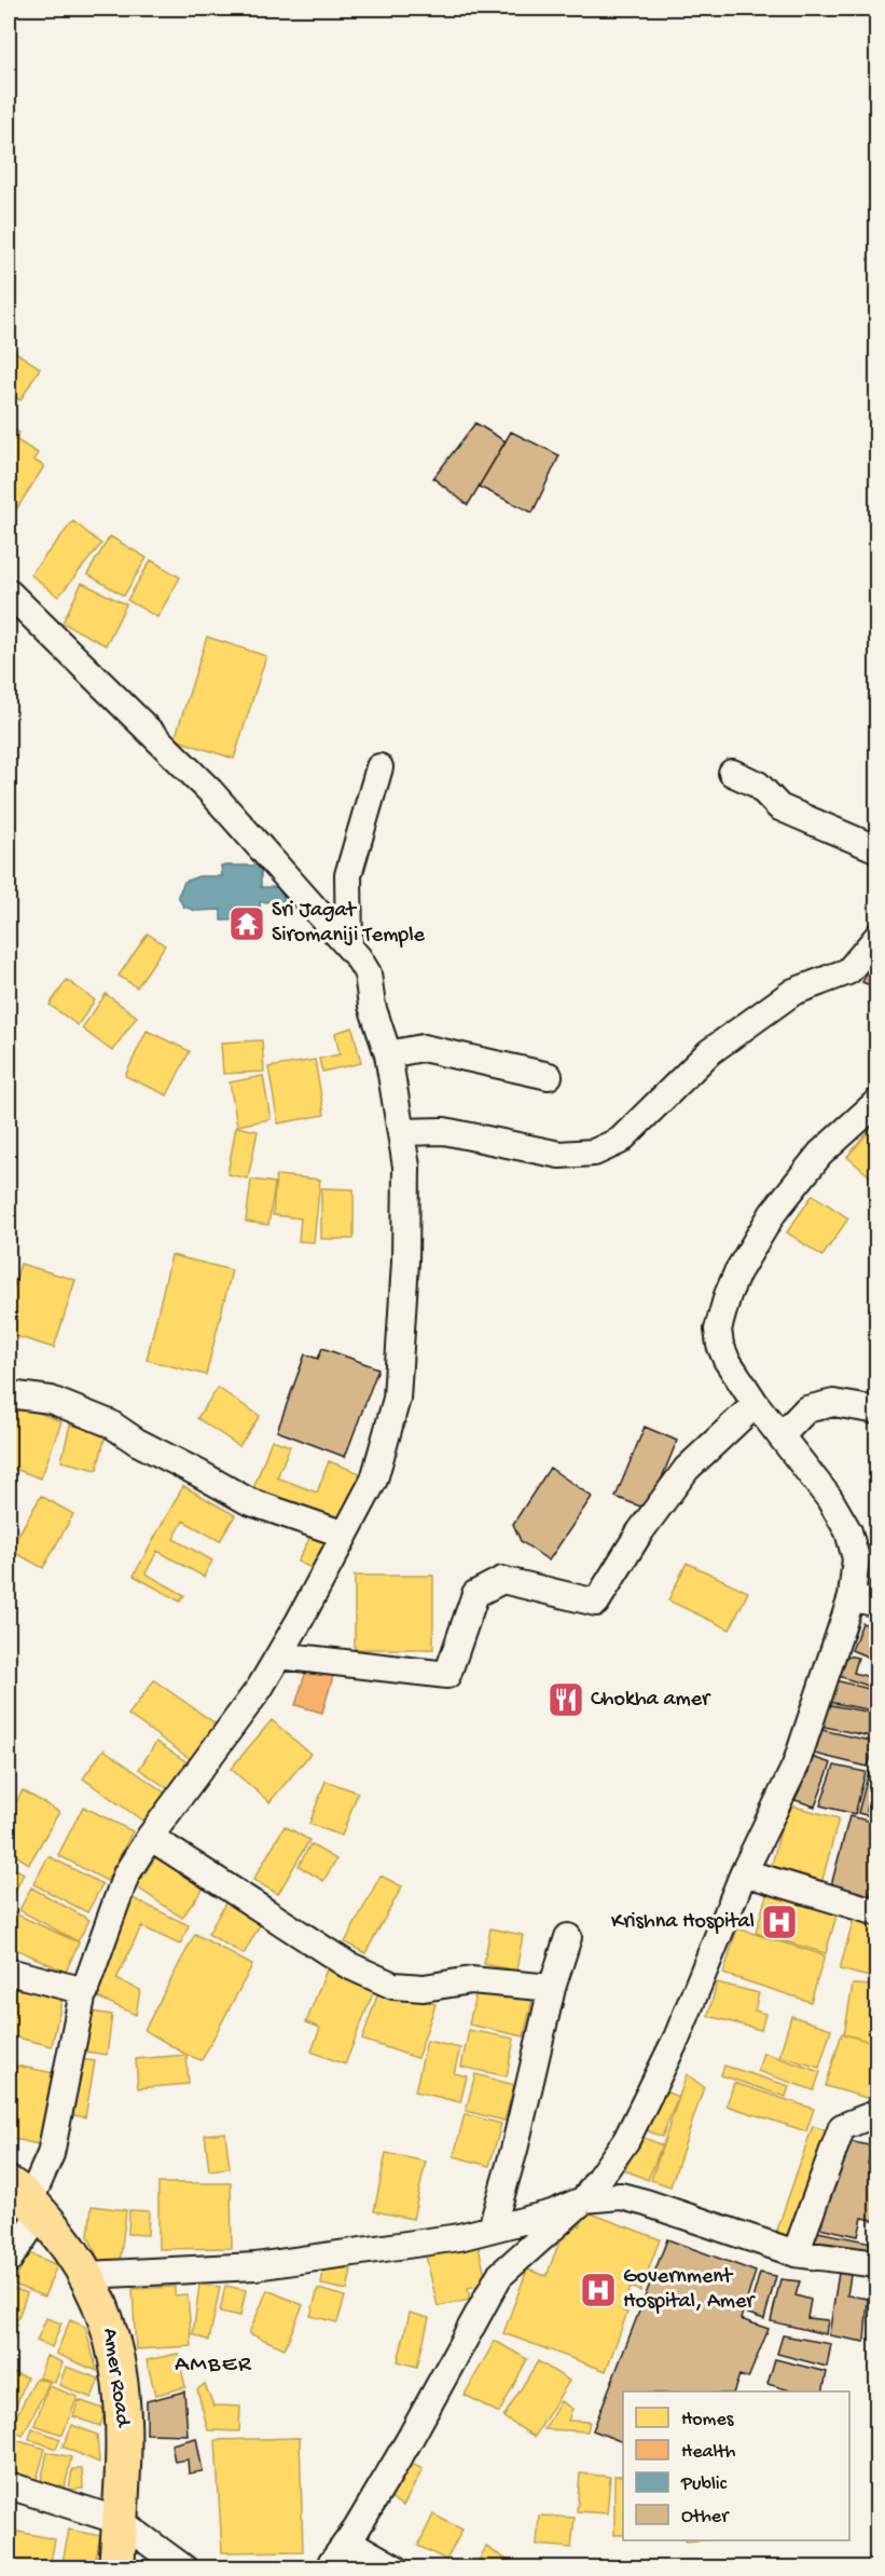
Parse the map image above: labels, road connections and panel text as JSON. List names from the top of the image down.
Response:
{
  "streets": {
    "main road": ["Amer Road"]
  },
  "districts": ["AMBER"],
  "places": {
    "temple": ["Sri Jagat Siromaniji Temple"],
    "restaurant": ["Chokha amer"],
    "hospital": ["Krishna Hospital", "Government Hospital, Amer"]
  },
  "legend": [
    "Homes",
    "Health",
    "Public",
    "Other"
  ]
}
